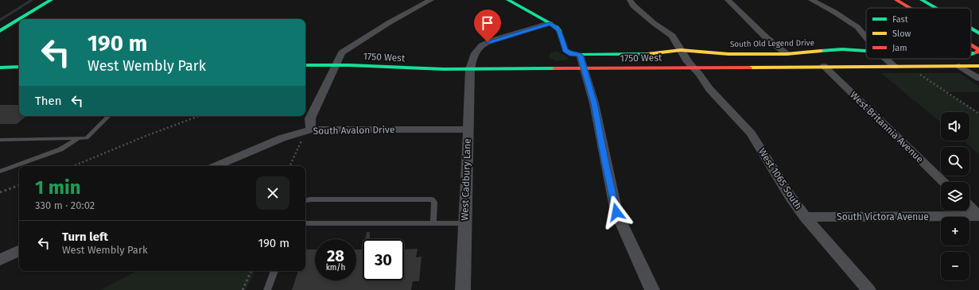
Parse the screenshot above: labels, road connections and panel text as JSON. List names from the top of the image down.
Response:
{
  "streets": {
    "street": [
      "South Old Legend Drive",
      "1750 West",
      "West Britannia Avenue",
      "South Avalon Drive",
      "West 1065 South",
      "West Cadbury Lane",
      "South Victora Avenue"
    ]
  },
  "crossings": [
    ["South Old Legend Drive", "West 1065 South"],
    ["South Old Legend Drive", "West Cadbury Lane"],
    ["1750 West", "West Britannia Avenue"],
    ["1750 West", "West 1065 South"],
    ["1750 West", "West Cadbury Lane"],
    ["South Avalon Drive", "West Cadbury Lane"],
    ["West 1065 South", "South Victora Avenue"]
  ],
  "legend": ["Fast", "Slow", "Jam"],
  "page": {
    "turn": ["190 m", "West Wembly Park"],
    "then": "Then",
    "map_buttons": ["+", "−"],
    "heading": ["1 min", "330 m · 20:02"],
    "list": [
      {
        "name": "Turn left",
        "note": "West Wembly Park",
        "value": "190 m"
      }
    ],
    "speed": "28 km/h",
    "limit": "30"
  }
}
